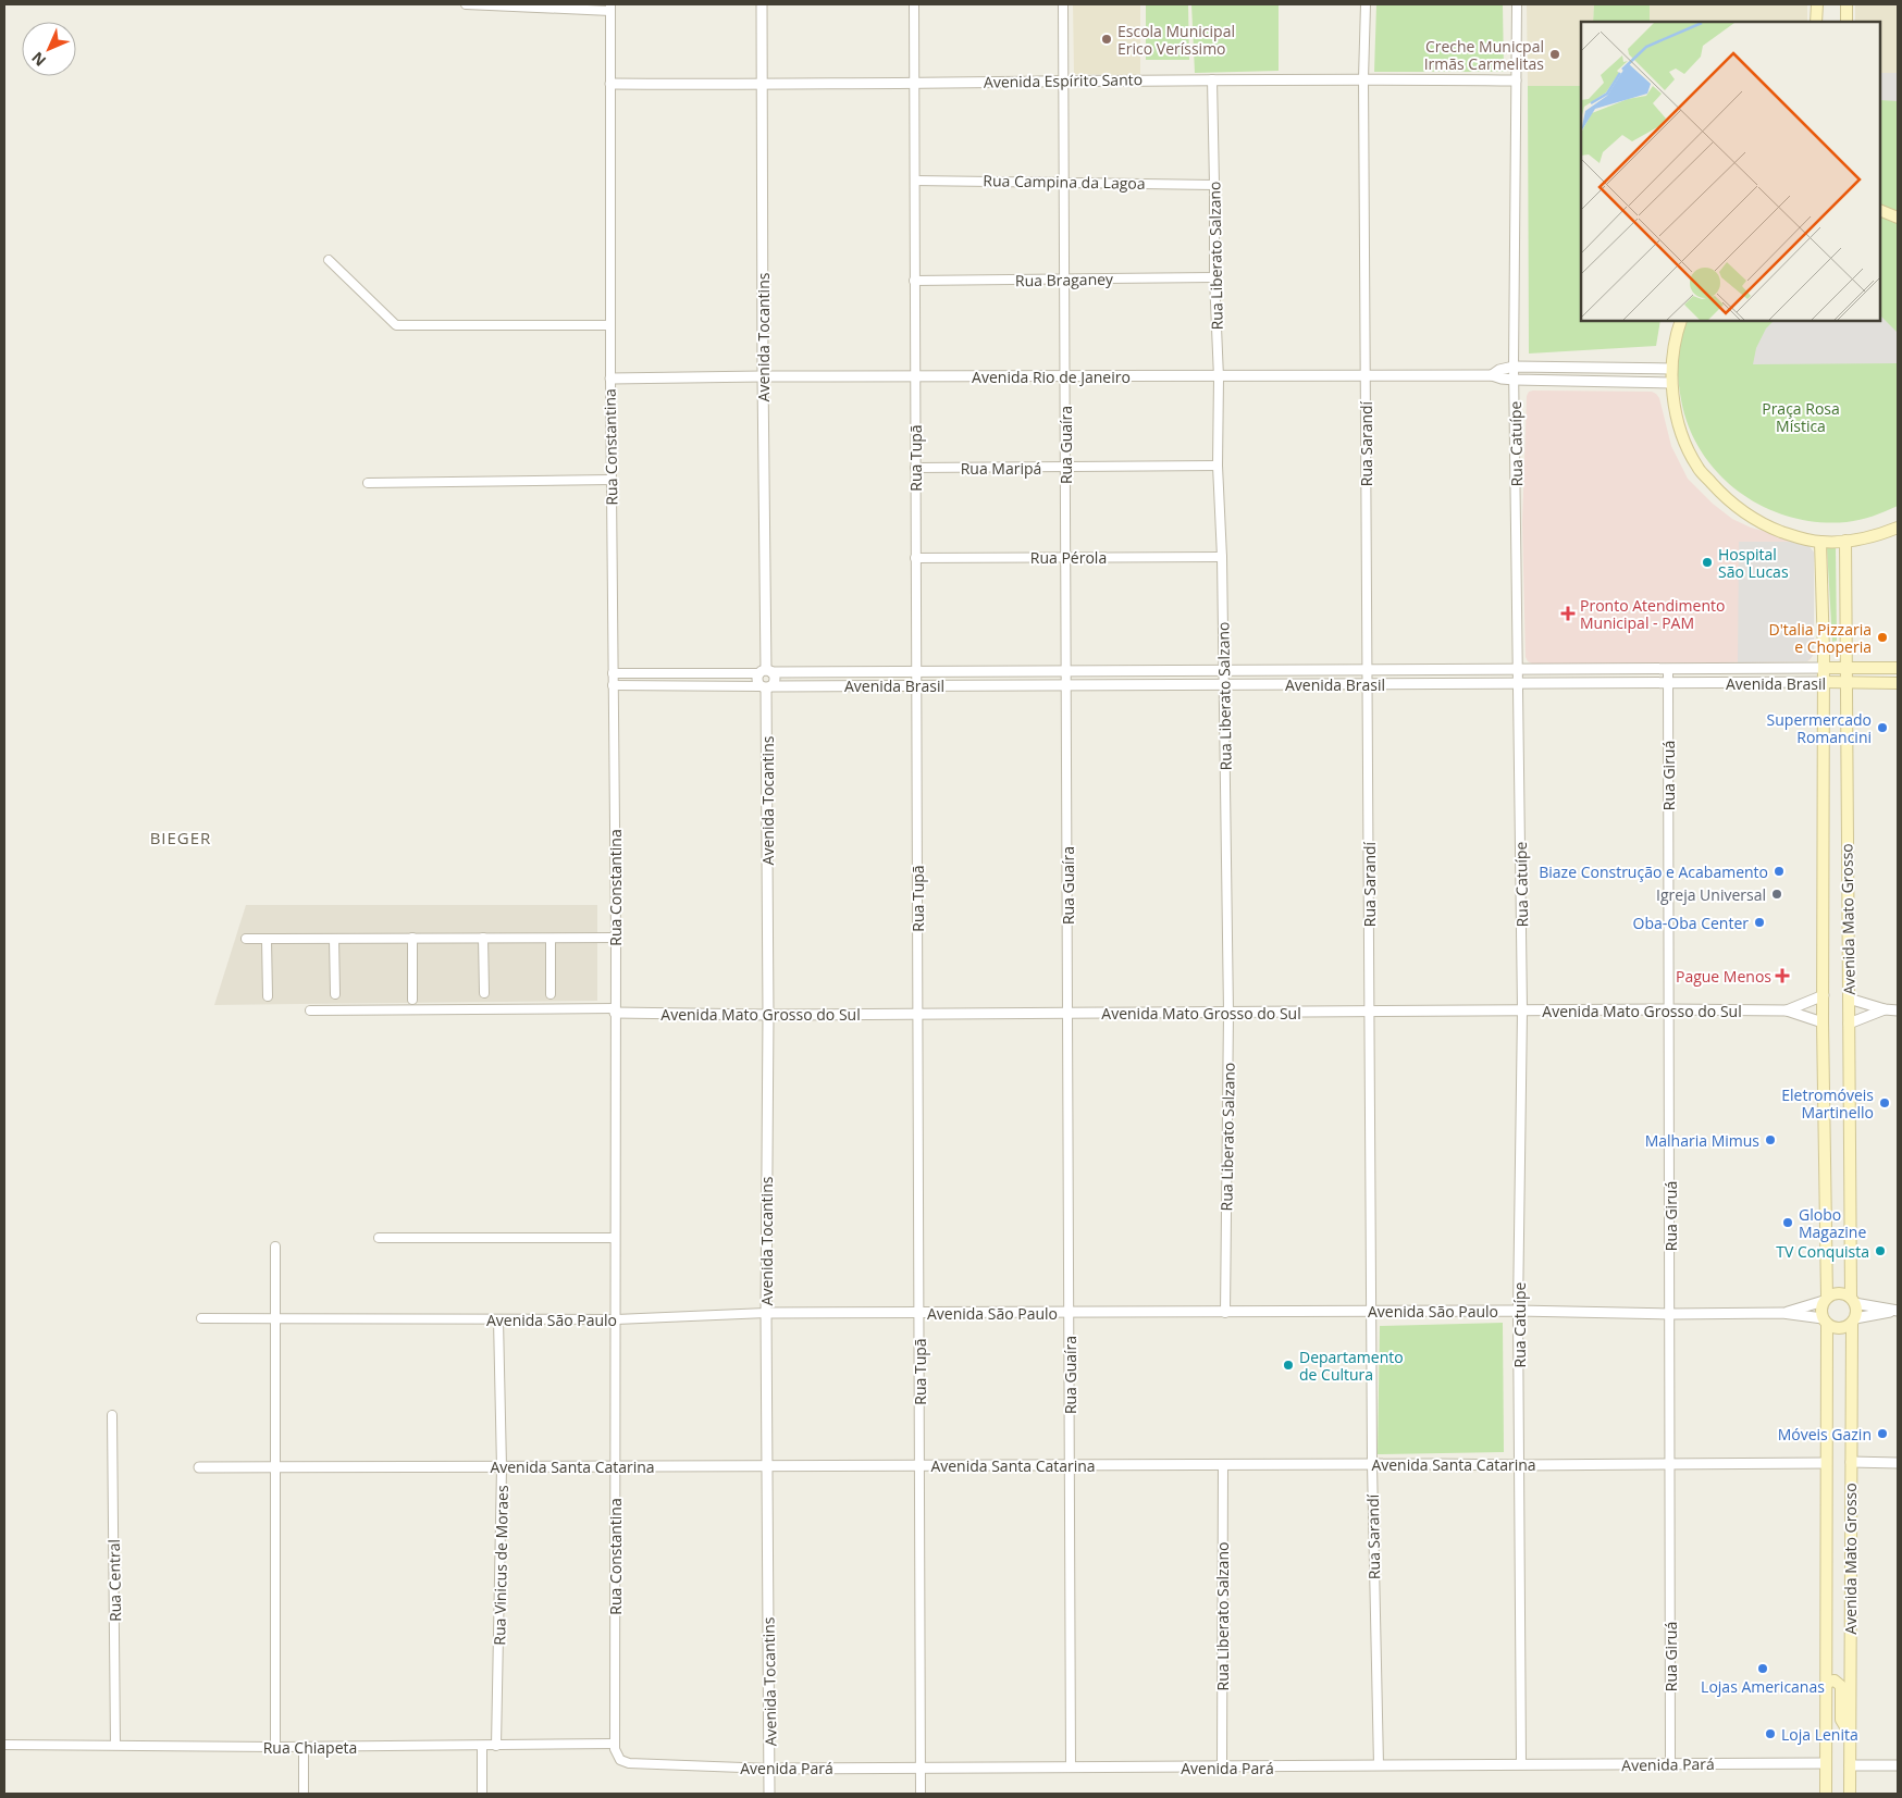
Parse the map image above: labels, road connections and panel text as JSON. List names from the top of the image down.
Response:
{
  "streets": {
    "main road": ["Avenida Brasil", "Avenida Mato Grosso"],
    "street": [
      "Avenida Espírito Santo",
      "Rua Campina da Lagoa",
      "Rua Liberato Salzano",
      "Rua Braganey",
      "Avenida Tocantins",
      "Avenida Rio de Janeiro",
      "Rua Sarandí",
      "Rua Catuípe",
      "Rua Guaíra",
      "Rua Constantina",
      "Rua Tupã",
      "Rua Maripá",
      "Rua Pérola",
      "Rua Giruá",
      "Avenida Mato Grosso do Sul",
      "Avenida São Paulo",
      "Avenida Santa Catarina",
      "Rua Vinicus de Moraes",
      "Rua Central",
      "Rua Chiapeta",
      "Avenida Pará"
    ]
  },
  "crossings": [
    ["Avenida Espírito Santo", "Rua Liberato Salzano"],
    ["Avenida Espírito Santo", "Avenida Tocantins"],
    ["Avenida Espírito Santo", "Rua Sarandí"],
    ["Avenida Espírito Santo", "Rua Catuípe"],
    ["Avenida Espírito Santo", "Rua Guaíra"],
    ["Avenida Espírito Santo", "Rua Constantina"],
    ["Avenida Espírito Santo", "Rua Tupã"],
    ["Rua Campina da Lagoa", "Rua Liberato Salzano"],
    ["Rua Campina da Lagoa", "Rua Guaíra"],
    ["Rua Campina da Lagoa", "Rua Tupã"],
    ["Rua Liberato Salzano", "Rua Braganey"],
    ["Rua Liberato Salzano", "Avenida Rio de Janeiro"],
    ["Rua Liberato Salzano", "Rua Maripá"],
    ["Rua Liberato Salzano", "Rua Pérola"],
    ["Rua Liberato Salzano", "Avenida Brasil"],
    ["Rua Liberato Salzano", "Avenida Mato Grosso do Sul"],
    ["Rua Liberato Salzano", "Avenida São Paulo"],
    ["Rua Liberato Salzano", "Avenida Santa Catarina"],
    ["Rua Liberato Salzano", "Avenida Pará"],
    ["Rua Braganey", "Rua Guaíra"],
    ["Rua Braganey", "Rua Tupã"],
    ["Avenida Tocantins", "Avenida Rio de Janeiro"],
    ["Avenida Tocantins", "Avenida Brasil"],
    ["Avenida Tocantins", "Avenida Mato Grosso do Sul"],
    ["Avenida Tocantins", "Avenida São Paulo"],
    ["Avenida Tocantins", "Avenida Santa Catarina"],
    ["Avenida Tocantins", "Avenida Pará"],
    ["Avenida Rio de Janeiro", "Rua Sarandí"],
    ["Avenida Rio de Janeiro", "Rua Guaíra"],
    ["Avenida Rio de Janeiro", "Rua Constantina"],
    ["Avenida Rio de Janeiro", "Rua Tupã"],
    ["Rua Sarandí", "Avenida Brasil"],
    ["Rua Sarandí", "Avenida Mato Grosso do Sul"],
    ["Rua Sarandí", "Avenida São Paulo"],
    ["Rua Sarandí", "Avenida Santa Catarina"],
    ["Rua Sarandí", "Avenida Pará"],
    ["Rua Catuípe", "Avenida Brasil"],
    ["Rua Catuípe", "Avenida Mato Grosso do Sul"],
    ["Rua Catuípe", "Avenida São Paulo"],
    ["Rua Catuípe", "Avenida Santa Catarina"],
    ["Rua Catuípe", "Avenida Pará"],
    ["Rua Guaíra", "Rua Maripá"],
    ["Rua Guaíra", "Rua Pérola"],
    ["Rua Guaíra", "Avenida Brasil"],
    ["Rua Guaíra", "Avenida Mato Grosso do Sul"],
    ["Rua Guaíra", "Avenida São Paulo"],
    ["Rua Guaíra", "Avenida Santa Catarina"],
    ["Rua Guaíra", "Avenida Pará"],
    ["Rua Constantina", "Avenida Brasil"],
    ["Rua Constantina", "Avenida Mato Grosso do Sul"],
    ["Rua Constantina", "Avenida São Paulo"],
    ["Rua Constantina", "Avenida Santa Catarina"],
    ["Rua Constantina", "Rua Chiapeta"],
    ["Rua Constantina", "Avenida Pará"],
    ["Rua Tupã", "Rua Maripá"],
    ["Rua Tupã", "Rua Pérola"],
    ["Rua Tupã", "Avenida Brasil"],
    ["Rua Tupã", "Avenida Mato Grosso do Sul"],
    ["Rua Tupã", "Avenida São Paulo"],
    ["Rua Tupã", "Avenida Santa Catarina"],
    ["Rua Tupã", "Avenida Pará"],
    ["Avenida Brasil", "Rua Giruá"],
    ["Avenida Brasil", "Avenida Mato Grosso"],
    ["Rua Giruá", "Avenida Mato Grosso do Sul"],
    ["Rua Giruá", "Avenida São Paulo"],
    ["Rua Giruá", "Avenida Santa Catarina"],
    ["Rua Giruá", "Avenida Pará"],
    ["Avenida Mato Grosso", "Avenida São Paulo"],
    ["Avenida Mato Grosso", "Avenida Santa Catarina"],
    ["Avenida Mato Grosso", "Avenida Pará"],
    ["Avenida São Paulo", "Rua Vinicus de Moraes"],
    ["Avenida Santa Catarina", "Rua Vinicus de Moraes"],
    ["Rua Vinicus de Moraes", "Rua Chiapeta"],
    ["Rua Central", "Rua Chiapeta"],
    ["Rua Chiapeta", "Avenida Pará"]
  ],
  "districts": ["BIEGER"],
  "parks": ["Praça Rosa Mística"],
  "places": {
    "other": [
      "Escola Municipal Erico Veríssimo",
      "Creche Municpal Irmãs Carmelitas",
      "Hospital São Lucas",
      "D'talia Pizzaria e Choperia",
      "Supermercado Romancini",
      "Biaze Construção e Acabamento",
      "Igreja Universal",
      "Oba-Oba Center",
      "Eletromóveis Martinello",
      "Malharia Mimus",
      "Globo Magazine",
      "TV Conquista",
      "Departamento de Cultura",
      "Móveis Gazin",
      "Lojas Americanas",
      "Loja Lenita"
    ],
    "health": ["Pronto Atendimento Municipal - PAM", "Pague Menos"]
  },
  "north": "bottom left"
}
